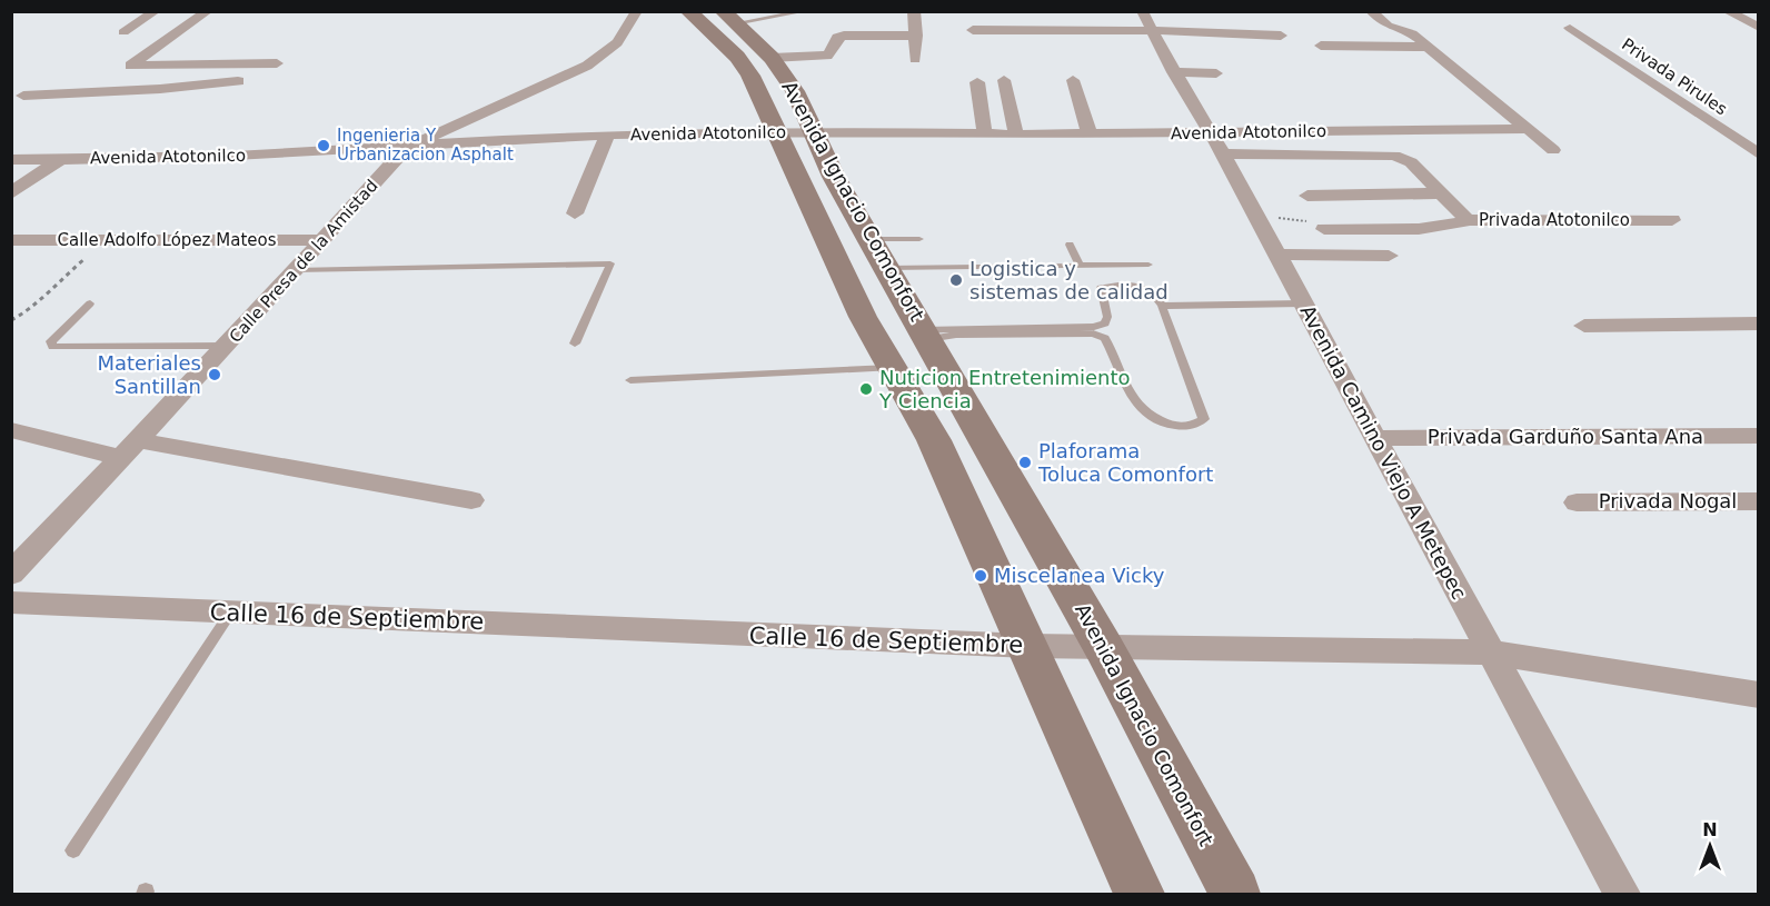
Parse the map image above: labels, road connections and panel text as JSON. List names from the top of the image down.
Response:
{
  "streets": {
    "main road": ["Avenida Ignacio Comonfort"],
    "street": [
      "Privada Pirules",
      "Avenida Atotonilco",
      "Privada Atotonilco",
      "Calle Adolfo López Mateos",
      "Calle Presa de la Amistad",
      "Privada Garduño Santa Ana",
      "Avenida Camino Viejo A Metepec",
      "Privada Nogal",
      "Calle 16 de Septiembre"
    ]
  },
  "crossings": [
    ["Avenida Atotonilco", "Avenida Ignacio Comonfort"],
    ["Avenida Atotonilco", "Privada Atotonilco"],
    ["Avenida Atotonilco", "Calle Presa de la Amistad"],
    ["Avenida Atotonilco", "Avenida Camino Viejo A Metepec"],
    ["Avenida Ignacio Comonfort", "Calle 16 de Septiembre"],
    ["Privada Atotonilco", "Avenida Camino Viejo A Metepec"],
    ["Calle Adolfo López Mateos", "Calle Presa de la Amistad"],
    ["Privada Garduño Santa Ana", "Avenida Camino Viejo A Metepec"],
    ["Avenida Camino Viejo A Metepec", "Calle 16 de Septiembre"]
  ],
  "places": [
    "Ingenieria Y Urbanizacion Asphalt",
    "Logistica y sistemas de calidad",
    "Materiales Santillan",
    "Nuticion Entretenimiento Y Ciencia",
    "Plaforama Toluca Comonfort",
    "Miscelanea Vicky"
  ],
  "north": "top"
}
